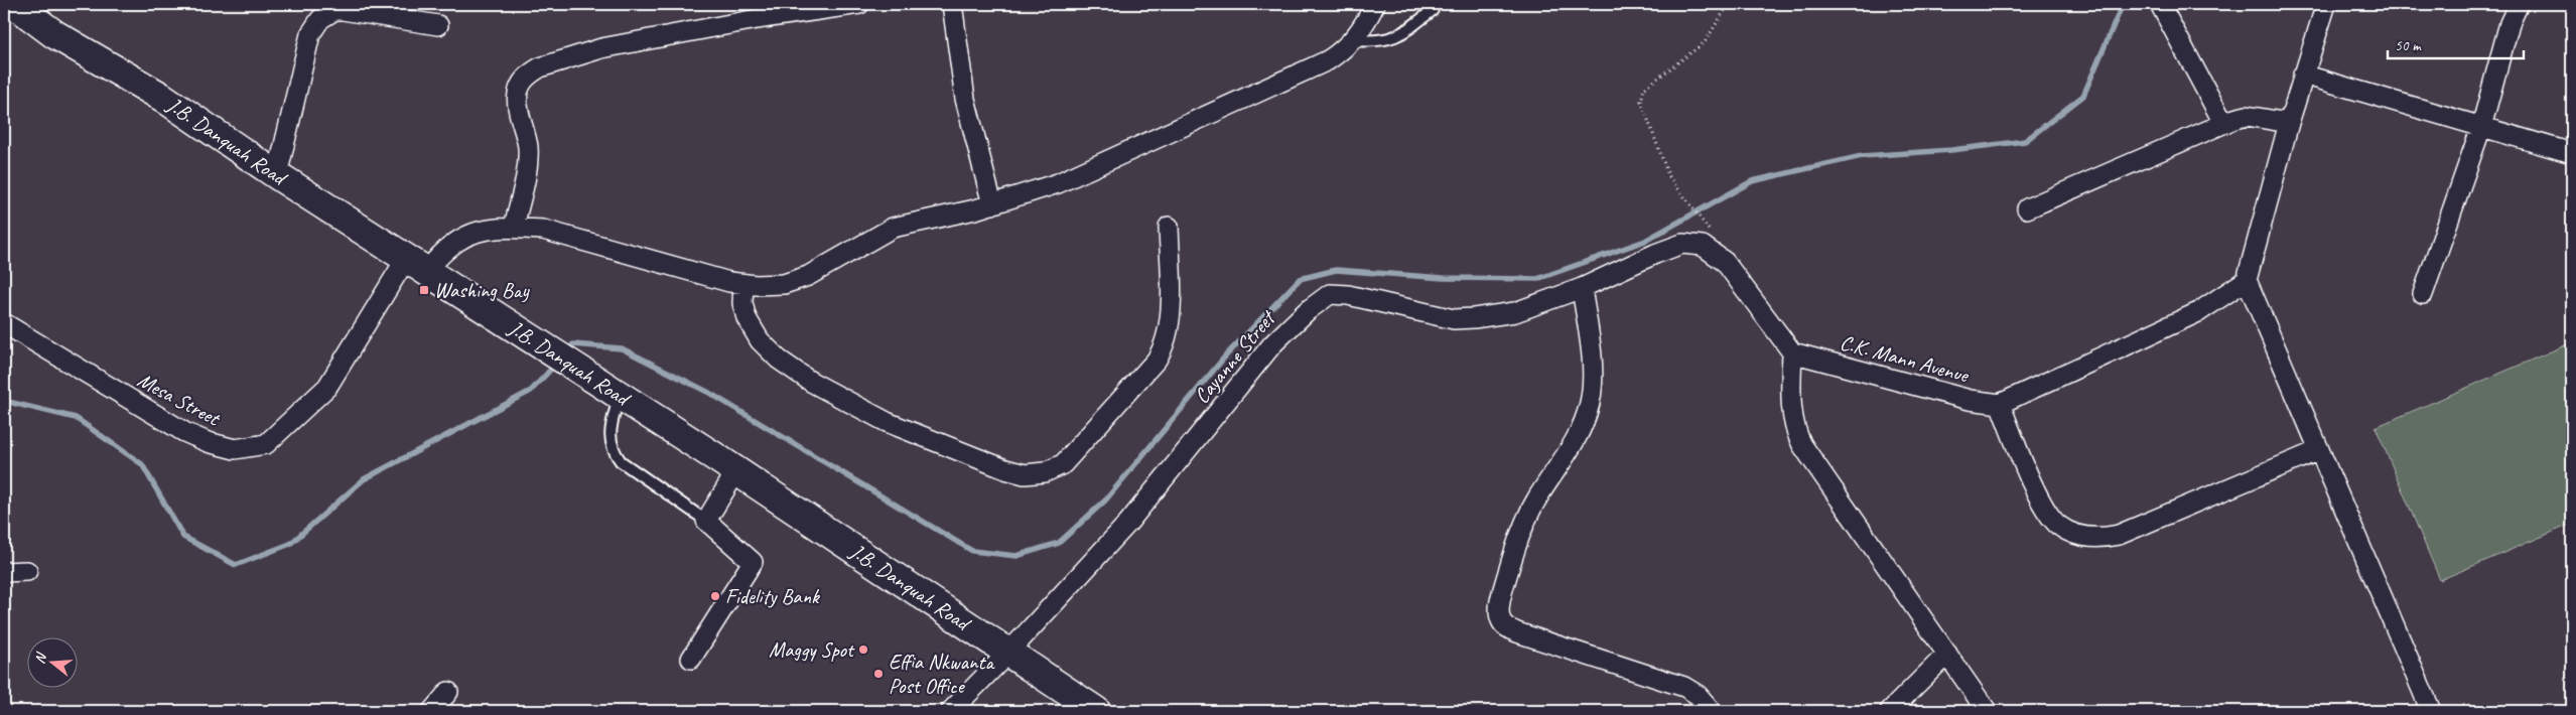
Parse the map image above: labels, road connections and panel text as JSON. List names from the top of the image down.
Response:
{
  "streets": {
    "highway": ["J.B. Danquah Road"],
    "street": ["Cayanne Street", "C.K. Mann Avenue", "Mesa Street"]
  },
  "crossings": [
    ["J.B. Danquah Road", "Cayanne Street"],
    ["J.B. Danquah Road", "Mesa Street"]
  ],
  "places": {
    "transit": ["Washing Bay"],
    "other": ["Fidelity Bank", "Maggy Spot", "Effia Nkwanta Post Office"]
  },
  "scale_bar": "50 m",
  "north": "left"
}
